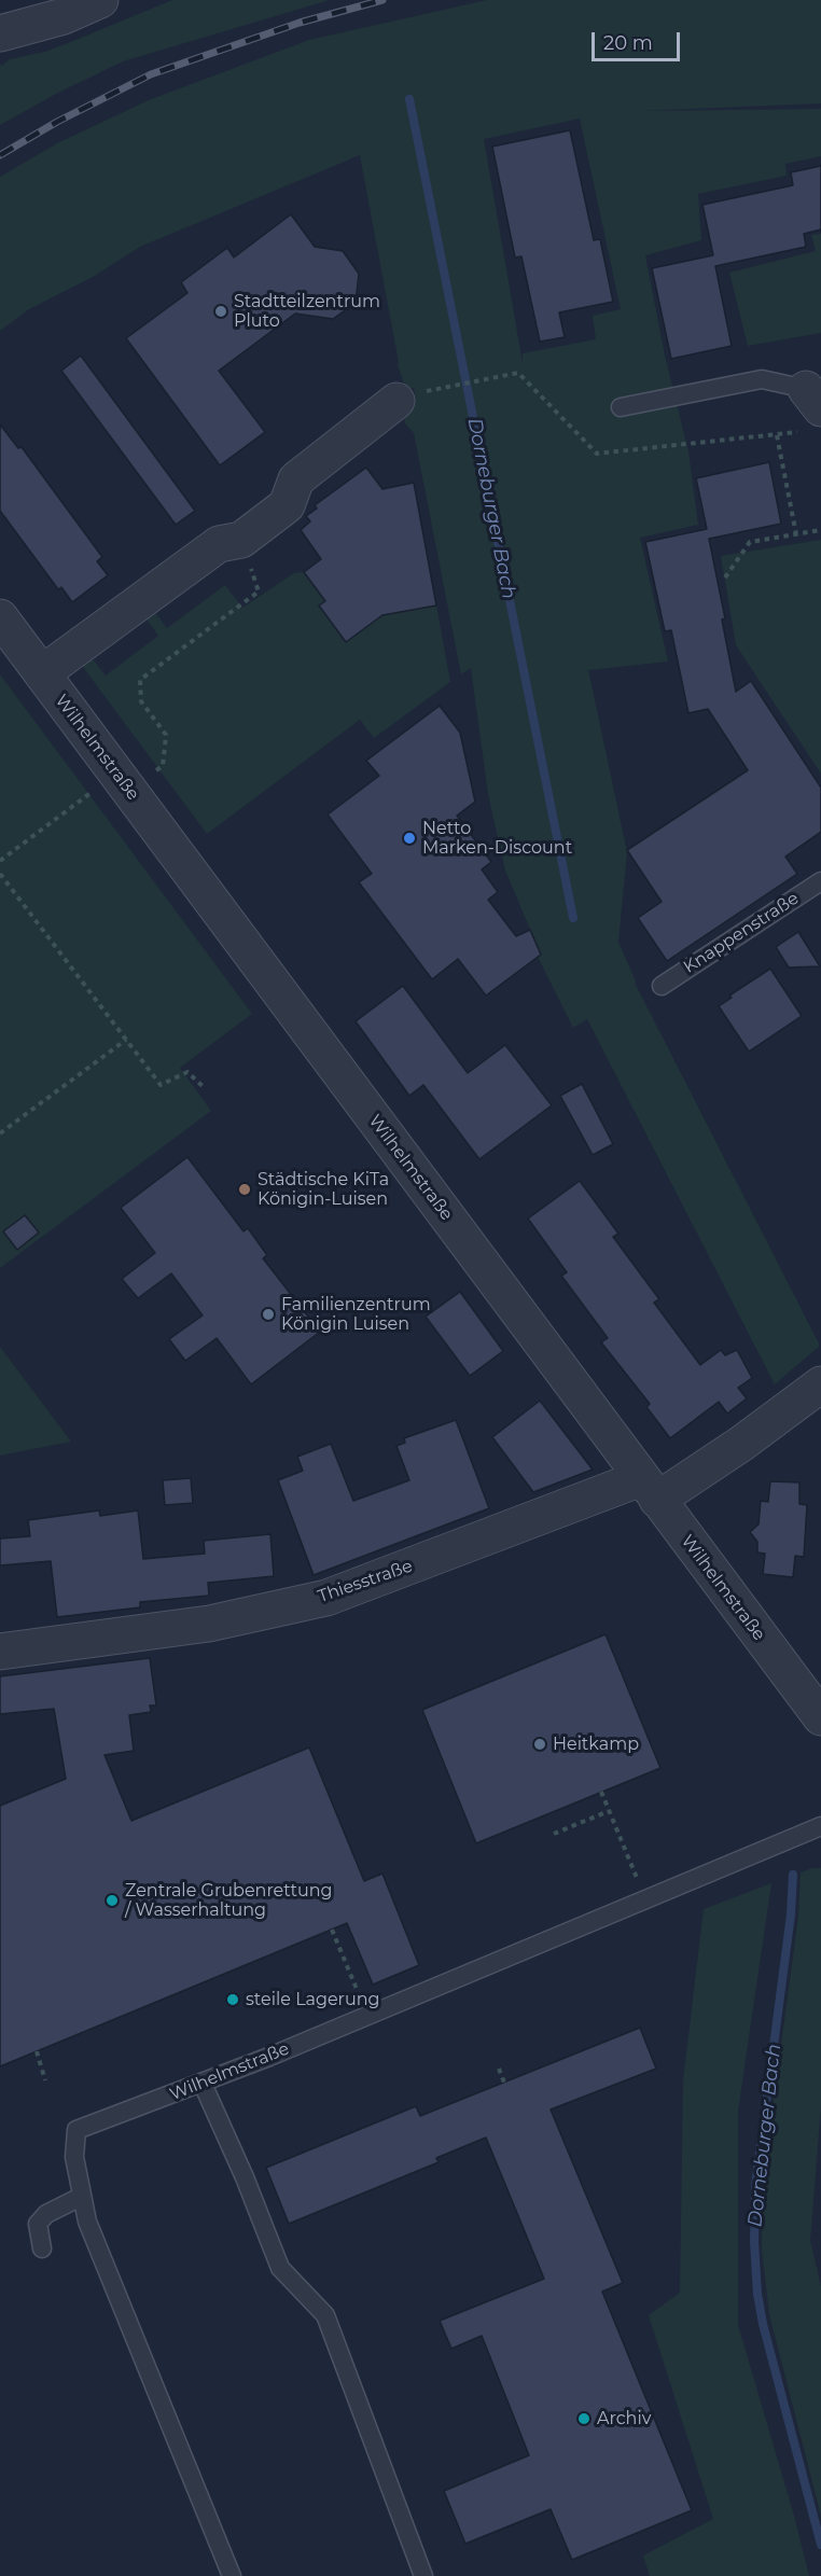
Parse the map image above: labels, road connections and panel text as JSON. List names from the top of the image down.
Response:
{
  "streets": {
    "street": ["Wilhelmstraße", "Thiesstraße"],
    "lane": ["Knappenstraße"]
  },
  "crossings": [
    ["Wilhelmstraße", "Thiesstraße"]
  ],
  "water": ["Dorneburger Bach"],
  "places": [
    "Stadtteilzentrum Pluto",
    "Netto Marken-Discount",
    "Städtische KiTa Königin-Luisen",
    "Familienzentrum Königin Luisen",
    "Heitkamp",
    "Zentrale Grubenrettung / Wasserhaltung",
    "steile Lagerung",
    "Archiv"
  ],
  "scale_bar": "20 m"
}
